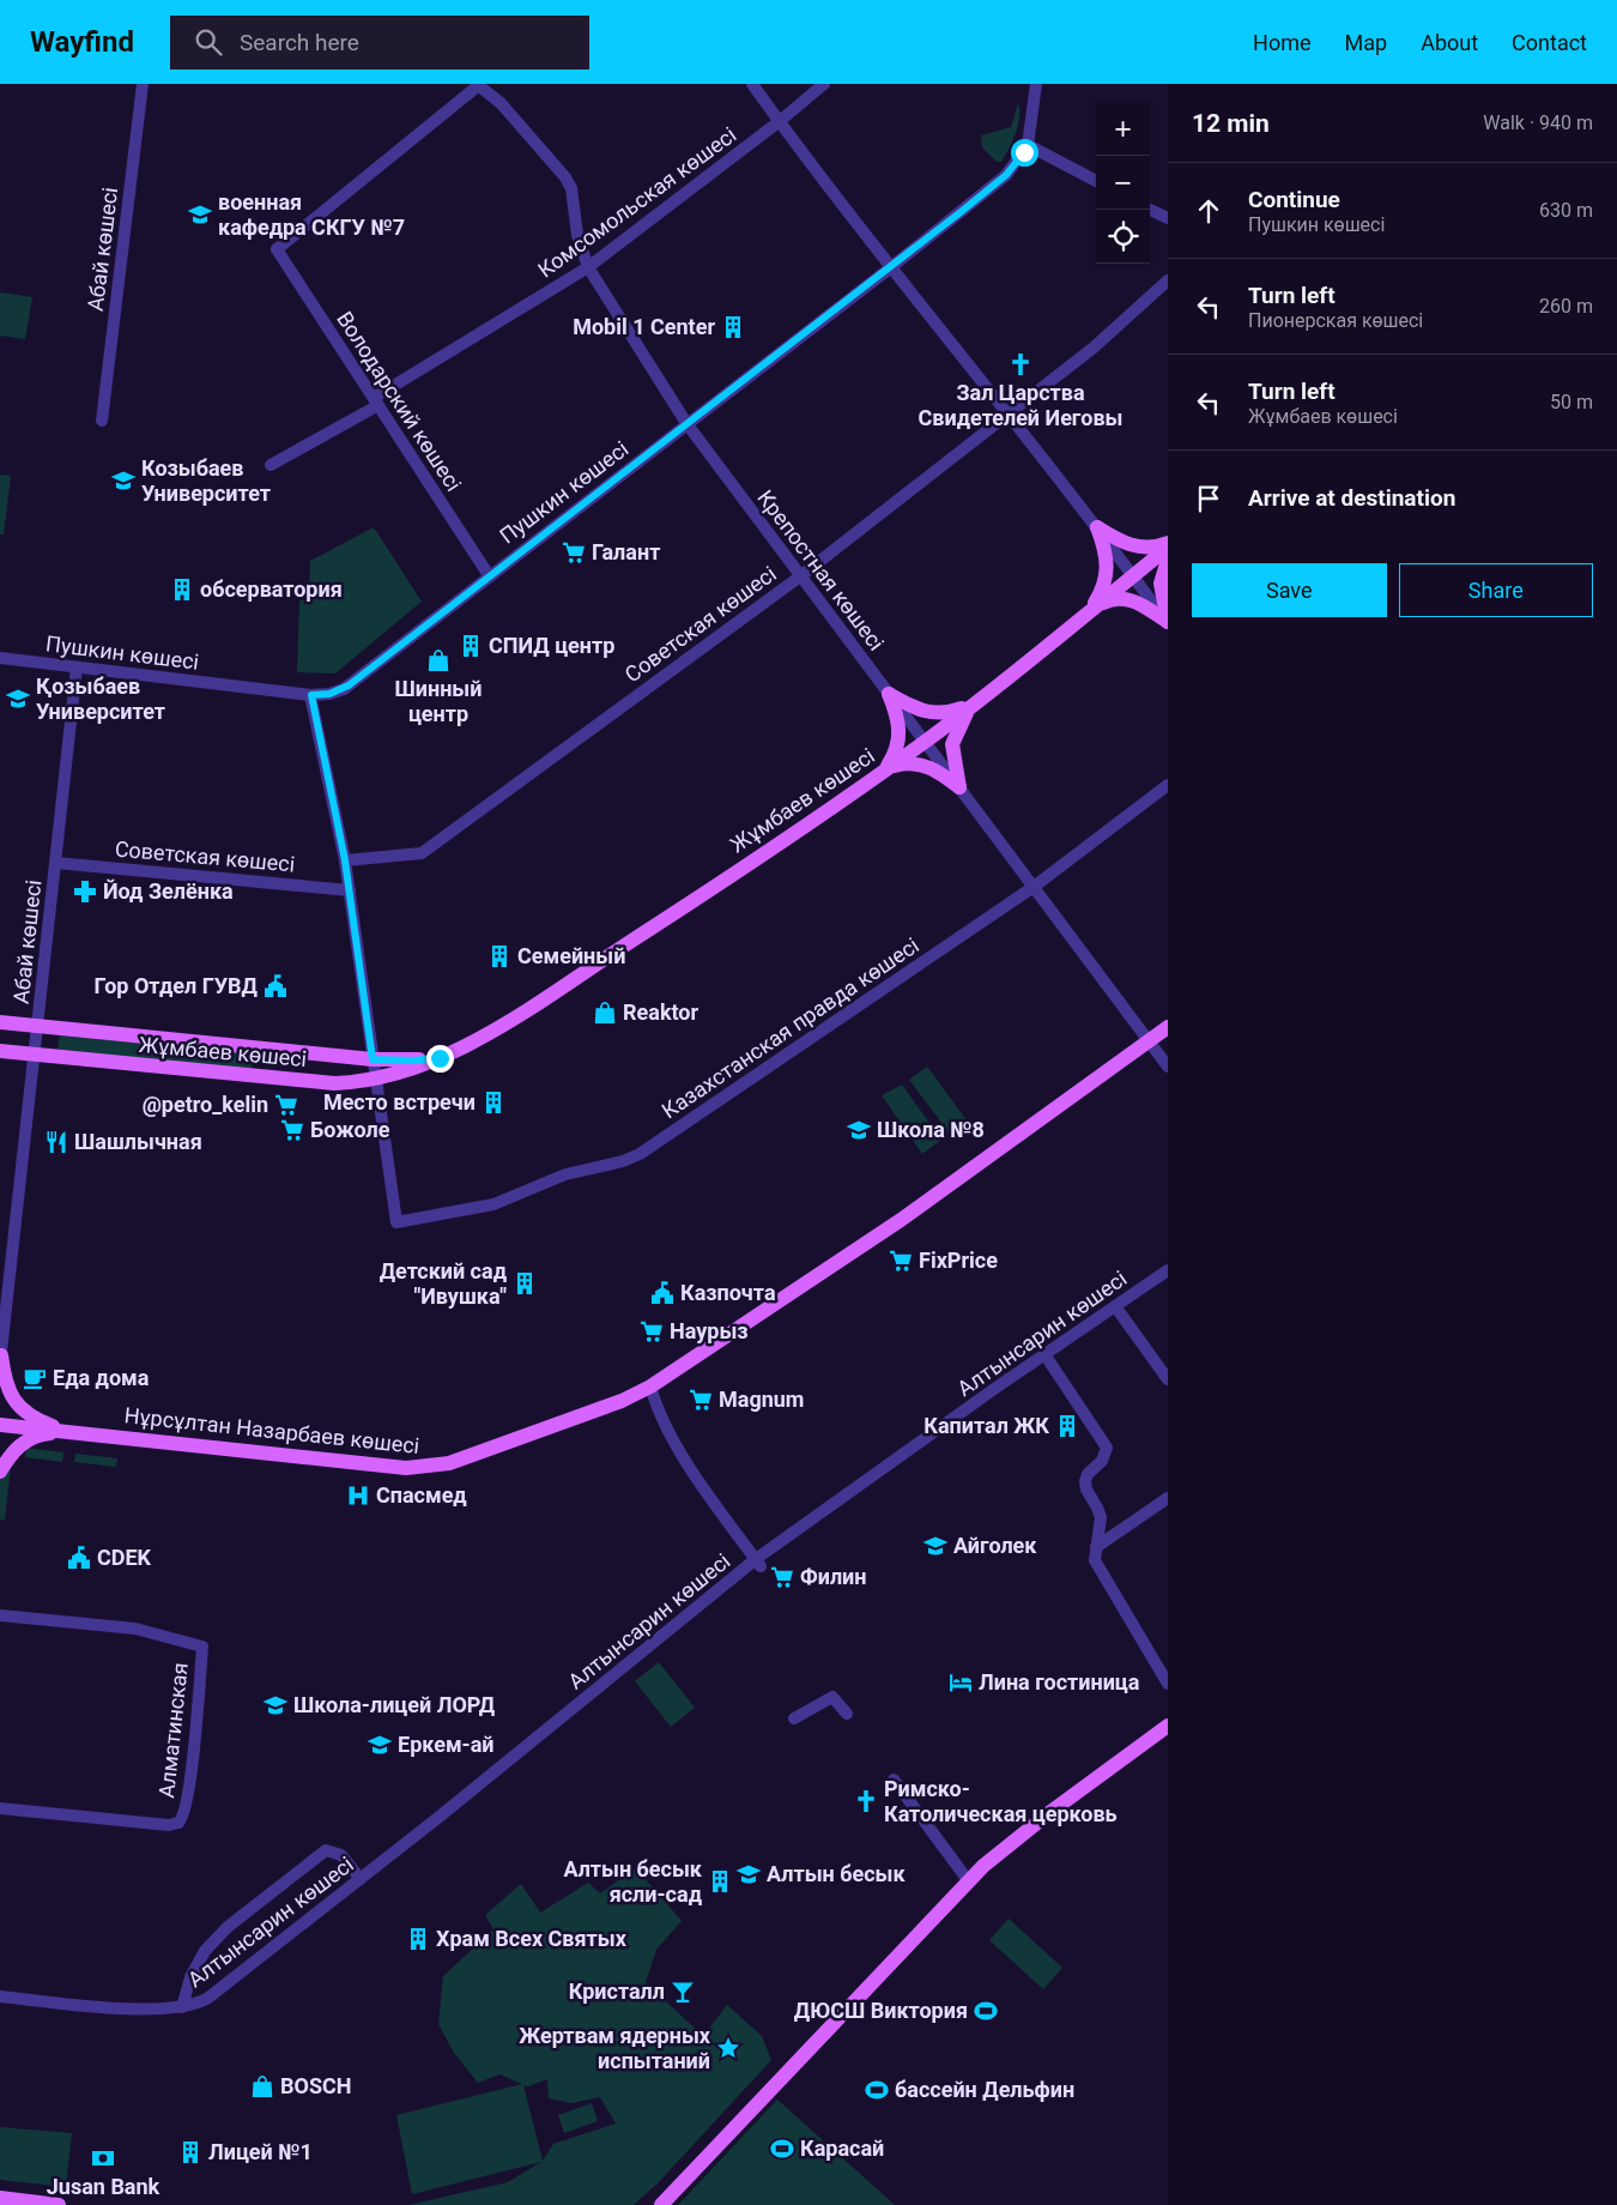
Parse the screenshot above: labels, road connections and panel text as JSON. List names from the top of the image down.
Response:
{
  "streets": {
    "main road": ["Жұмбаев көшесі", "Нұрсұлтан Назарбаев көшесі"],
    "street": [
      "Комсомольская көшесі",
      "Абай көшесі",
      "Володарский көшесі",
      "Пушкин көшесі",
      "Крепостная көшесі",
      "Советская көшесі",
      "Казахстанская правда көшесі",
      "Алтынсарин көшесі",
      "Алматинская"
    ]
  },
  "crossings": [
    ["Комсомольская көшесі", "Володарский көшесі"],
    ["Комсомольская көшесі", "Крепостная көшесі"],
    ["Абай көшесі", "Пушкин көшесі"],
    ["Абай көшесі", "Советская көшесі"],
    ["Абай көшесі", "Жұмбаев көшесі"],
    ["Володарский көшесі", "Пушкин көшесі"],
    ["Володарский көшесі", "Крепостная көшесі"],
    ["Пушкин көшесі", "Крепостная көшесі"],
    ["Крепостная көшесі", "Советская көшесі"],
    ["Крепостная көшесі", "Жұмбаев көшесі"],
    ["Крепостная көшесі", "Казахстанская правда көшесі"],
    ["Крепостная көшесі", "Нұрсұлтан Назарбаев көшесі"],
    ["Жұмбаев көшесі", "Казахстанская правда көшесі"]
  ],
  "places": {
    "school or university": [
      "военная кафедра СКГУ №7",
      "Козыбаев Университет",
      "Қозыбаев Университет",
      "Школа №8",
      "Айголек",
      "Школа-лицей ЛОРД",
      "Еркем-ай",
      "Алтын бесык"
    ],
    "building": [
      "Mobil 1 Center",
      "обсерватория",
      "СПИД центр",
      "Семейный",
      "Место встречи",
      "Детский сад \"Ивушка\"",
      "Капитал ЖК",
      "Алтын бесык ясли-сад",
      "Храм Всех Святых",
      "Лицей №1"
    ],
    "church": ["Зал Царства Свидетелей Иеговы", "Римско- Католическая церковь"],
    "supermarket": [
      "Галант",
      "@petro_kelin",
      "Божоле",
      "FixPrice",
      "Наурыз",
      "Magnum",
      "Филин"
    ],
    "shop": ["Шинный центр", "Reaktor", "BOSCH"],
    "pharmacy": ["Йод Зелёнка"],
    "public building": ["Гор Отдел ГУВД", "Казпочта", "CDEK"],
    "restaurant": ["Шашлычная"],
    "cafe": ["Еда дома"],
    "hospital": ["Спасмед"],
    "hotel": ["Лина гостиница"],
    "bar": ["Кристалл"],
    "sports": ["ДЮСШ Виктория", "бассейн Дельфин", "Карасай"],
    "place": ["Жертвам ядерных испытаний"],
    "bank": ["Jusan Bank"]
  },
  "page": {
    "header": "Wayfind",
    "search": "Search here",
    "nav": [
      "Home",
      "Map",
      "About",
      "Contact"
    ],
    "heading": ["12 min", "Walk · 940 m"],
    "map_buttons": ["+", "−"],
    "list": [
      ["Continue", "Пушкин көшесі", "630 m"],
      ["Turn left", "Пионерская көшесі", "260 m"],
      ["Turn left", "Жұмбаев көшесі", "50 m"],
      "Arrive at destination"
    ],
    "buttons": ["Save", "Share"]
  }
}
